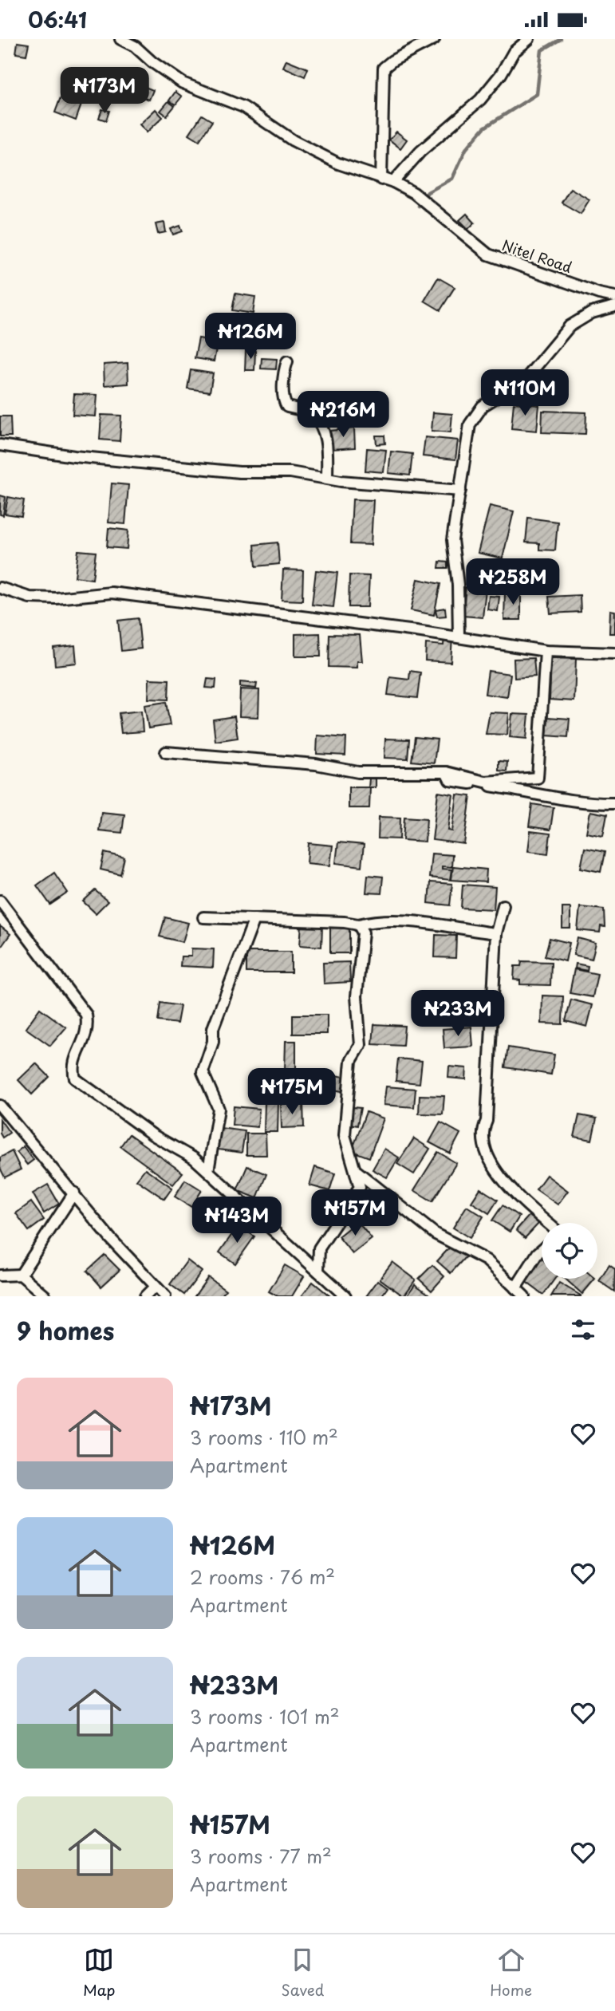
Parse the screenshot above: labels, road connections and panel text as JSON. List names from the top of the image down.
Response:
{
  "streets": {
    "street": ["Nitel Road"]
  },
  "page": {
    "status": "06:41",
    "price": [
      "₦173M",
      "₦126M",
      "₦110M",
      "₦216M",
      "₦258M",
      "₦233M",
      "₦175M",
      "₦157M",
      "₦143M"
    ],
    "heading": "9 homes",
    "list": [
      {
        "name": "₦173M",
        "note": "3 rooms · 110 m² · Apartment"
      },
      {
        "name": "₦126M",
        "note": "2 rooms · 76 m² · Apartment"
      },
      {
        "name": "₦233M",
        "note": "3 rooms · 101 m² · Apartment"
      },
      {
        "name": "₦157M",
        "note": "3 rooms · 77 m² · Apartment"
      }
    ],
    "tabs": ["Map", "Saved", "Home"]
  }
}
